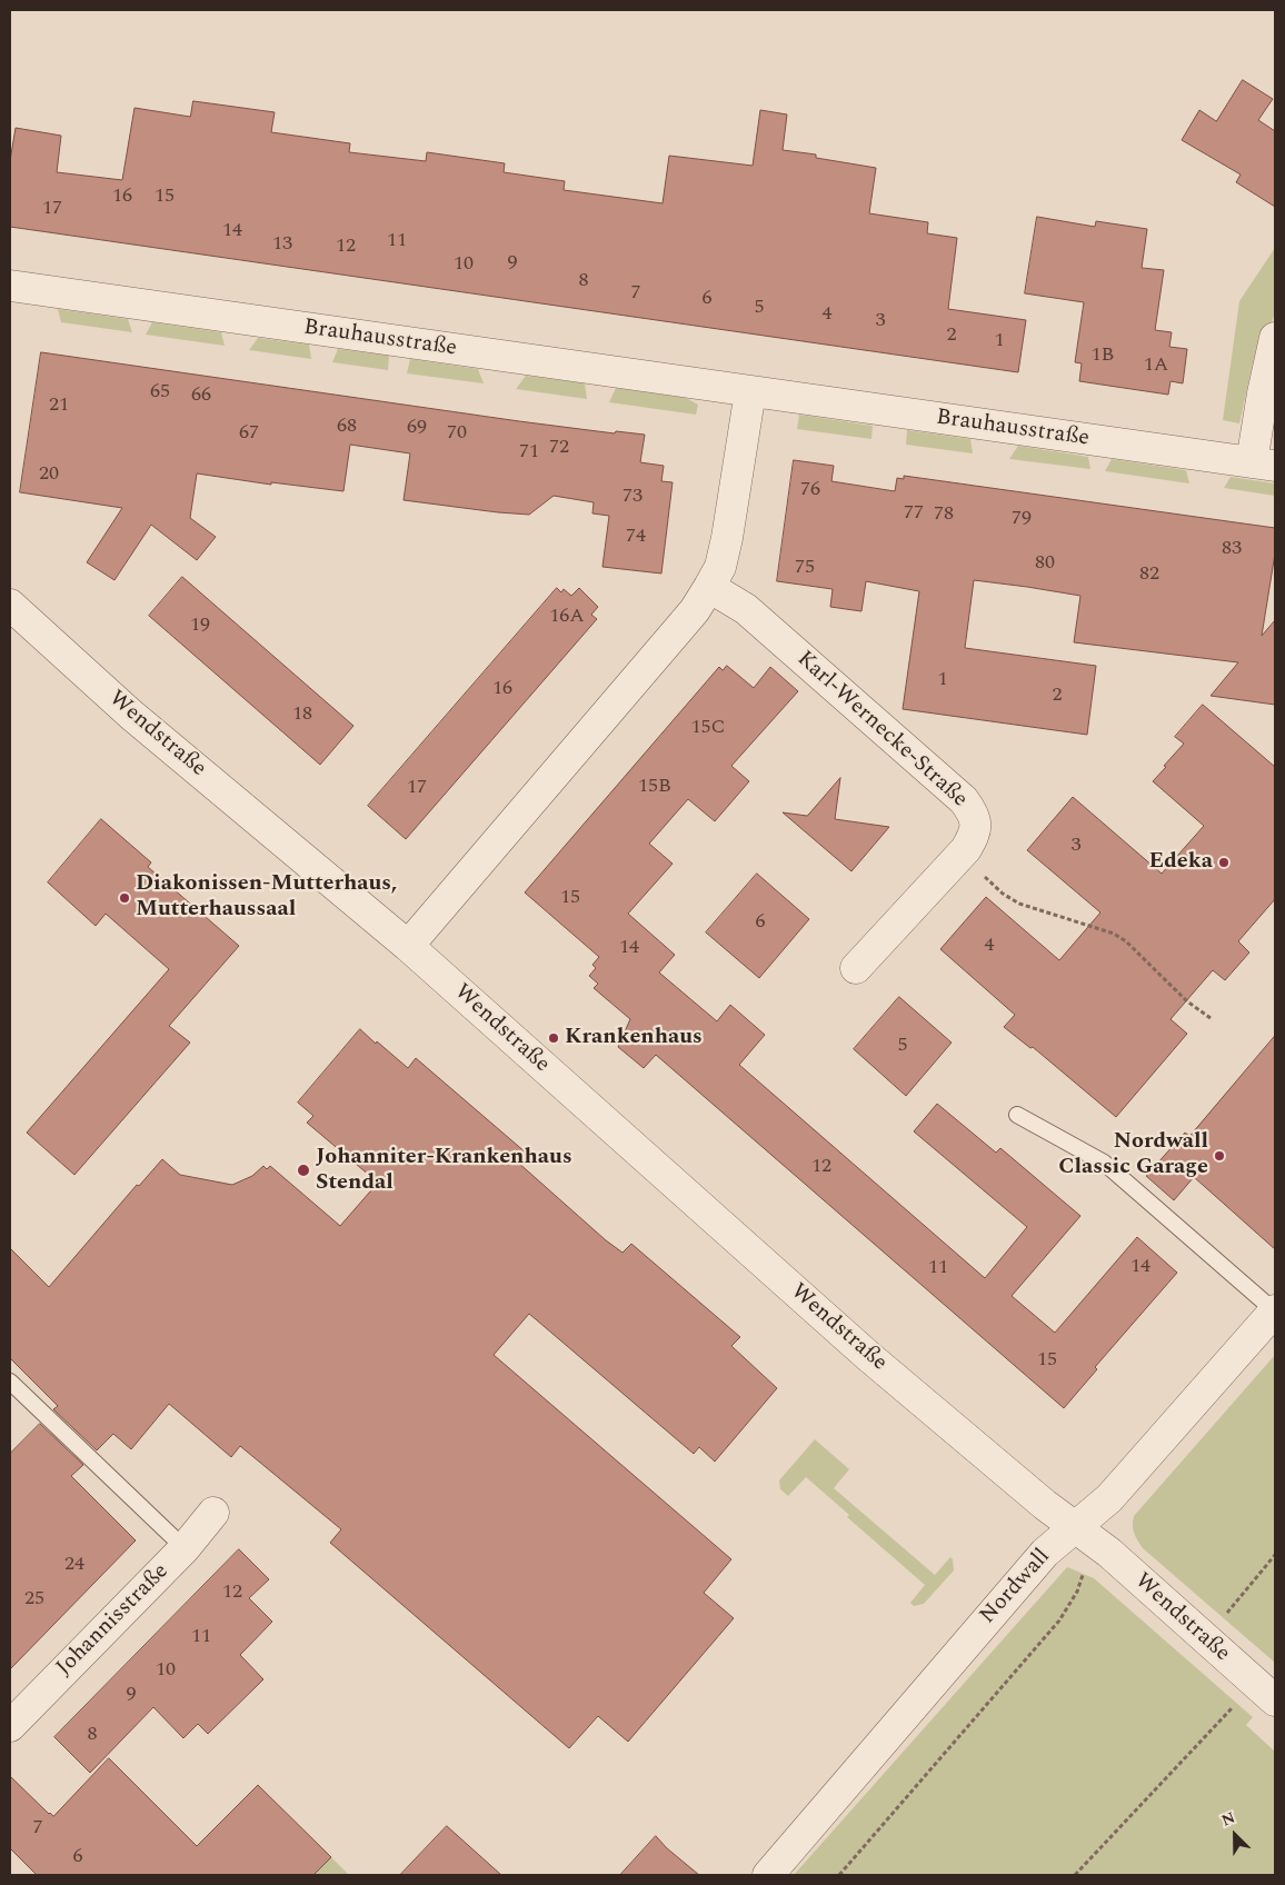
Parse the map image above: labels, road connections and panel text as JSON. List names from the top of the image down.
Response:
{
  "streets": {
    "street": [
      "Brauhausstraße",
      "Karl-Wernecke-Straße",
      "Wendstraße",
      "Nordwall",
      "Johannisstraße"
    ]
  },
  "crossings": [
    ["Wendstraße", "Nordwall"]
  ],
  "places": [
    "Edeka",
    "Diakonissen-Mutterhaus, Mutterhaussaal",
    "Krankenhaus",
    "Nordwall Classic Garage",
    "Johanniter-Krankenhaus Stendal"
  ],
  "house_numbers": [
    "16",
    "15",
    "17",
    "14",
    "11",
    "13",
    "12",
    "9",
    "10",
    "8",
    "7",
    "6",
    "5",
    "4",
    "3",
    "2",
    "1",
    "1B",
    "1A",
    "65",
    "66",
    "21",
    "68",
    "69",
    "67",
    "70",
    "72",
    "71",
    "20",
    "76",
    "73",
    "77",
    "78",
    "79",
    "74",
    "83",
    "80",
    "75",
    "82",
    "16A",
    "19",
    "1",
    "16",
    "2",
    "18",
    "15C",
    "15B",
    "17",
    "3",
    "15",
    "6",
    "4",
    "14",
    "5",
    "12",
    "14",
    "11",
    "15",
    "24",
    "12",
    "25",
    "11",
    "10",
    "9",
    "8",
    "7",
    "6"
  ],
  "north": "top left"
}
